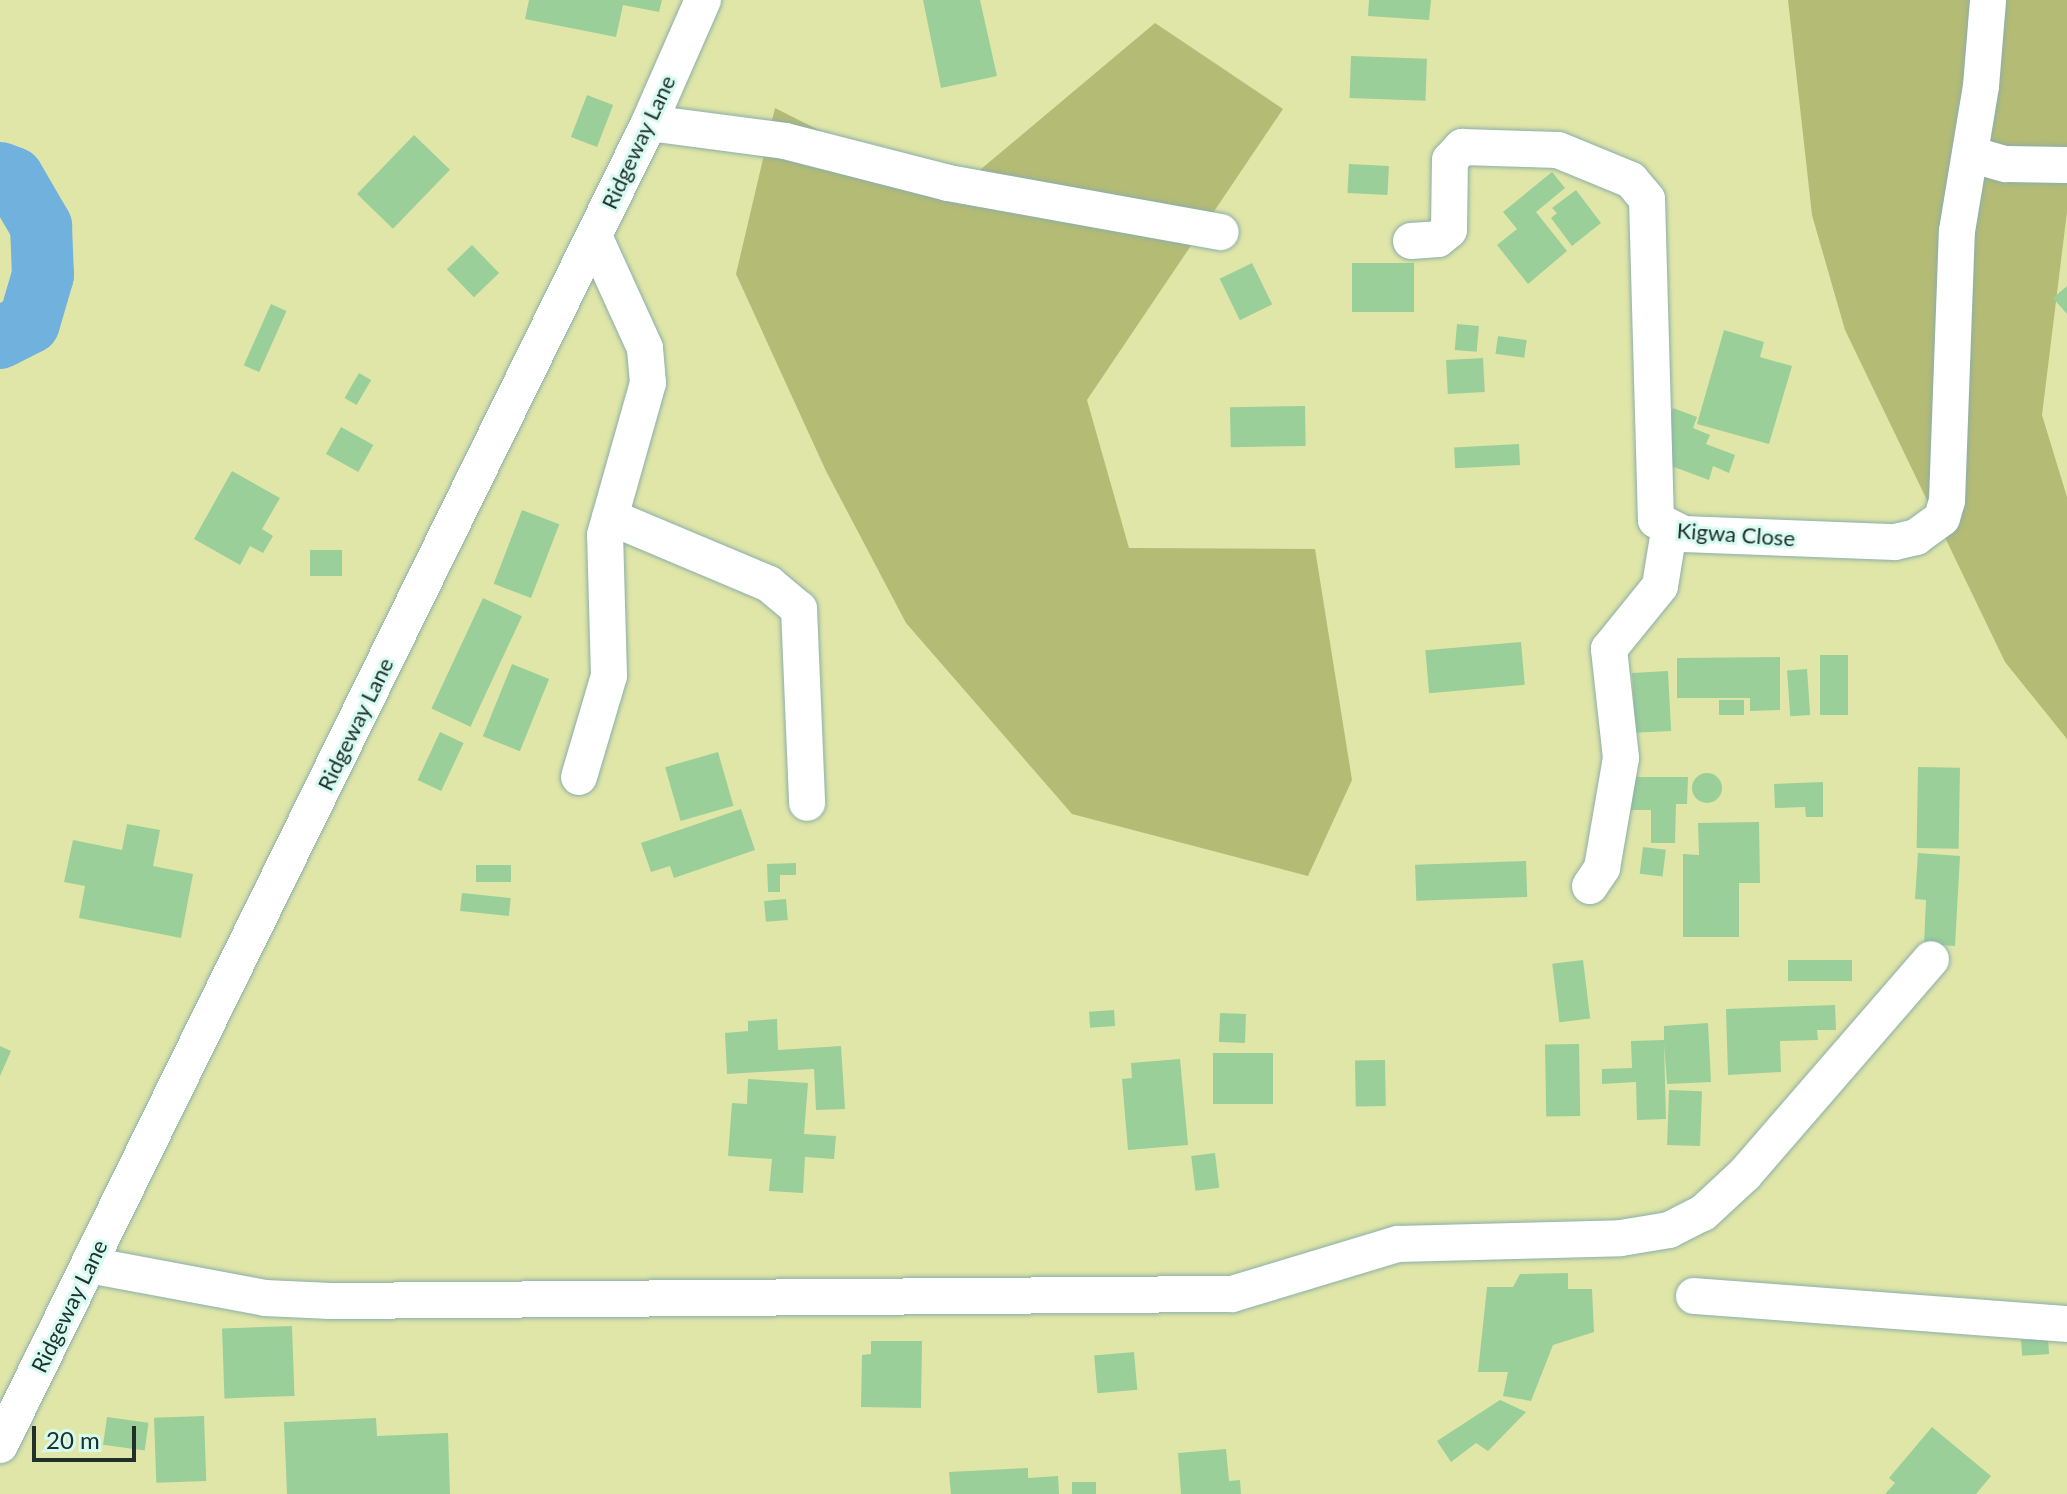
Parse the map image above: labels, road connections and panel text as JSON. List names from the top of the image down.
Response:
{
  "streets": {
    "street": ["Ridgeway Lane", "Kigwa Close"]
  },
  "scale_bar": "20 m"
}
